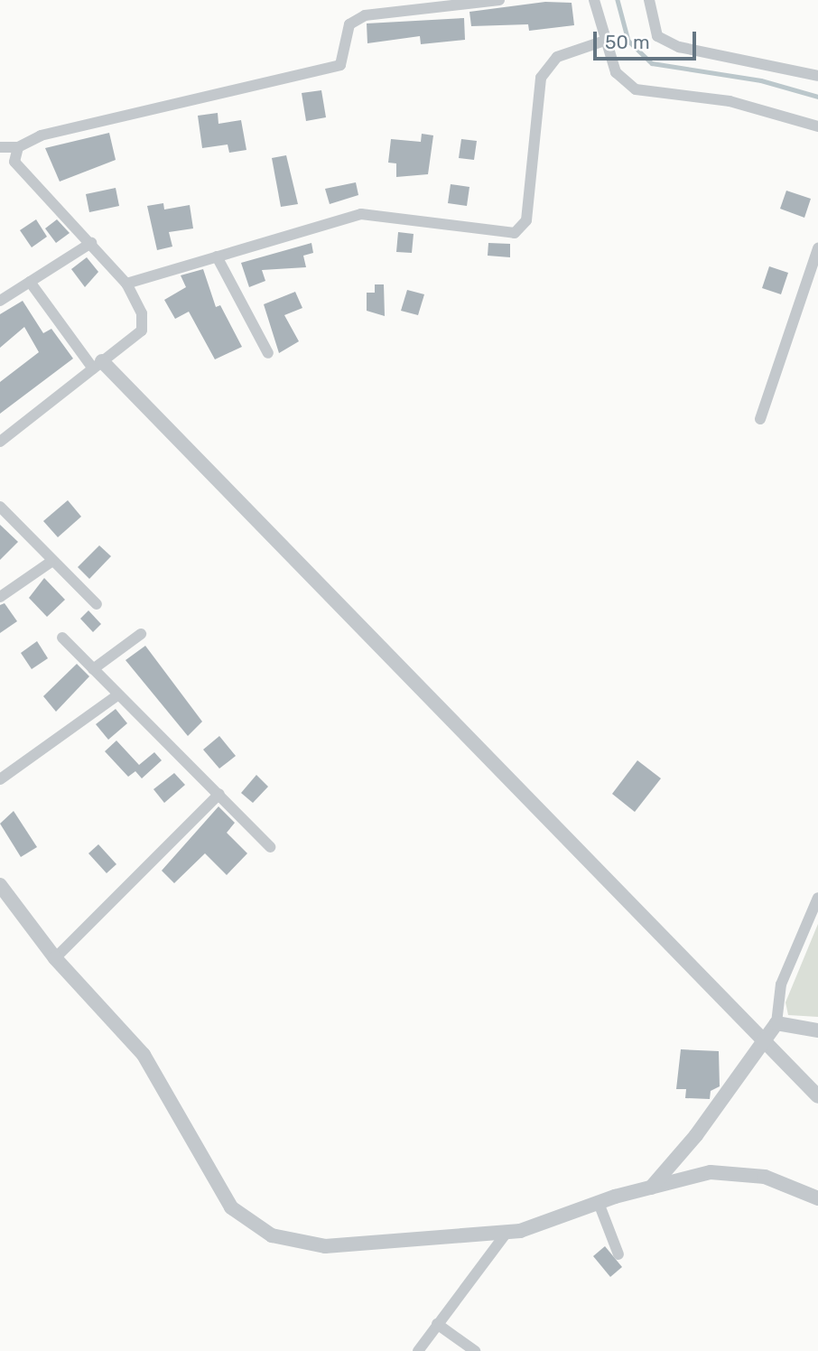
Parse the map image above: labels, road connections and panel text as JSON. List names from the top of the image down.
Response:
{
  "scale_bar": "50 m"
}
